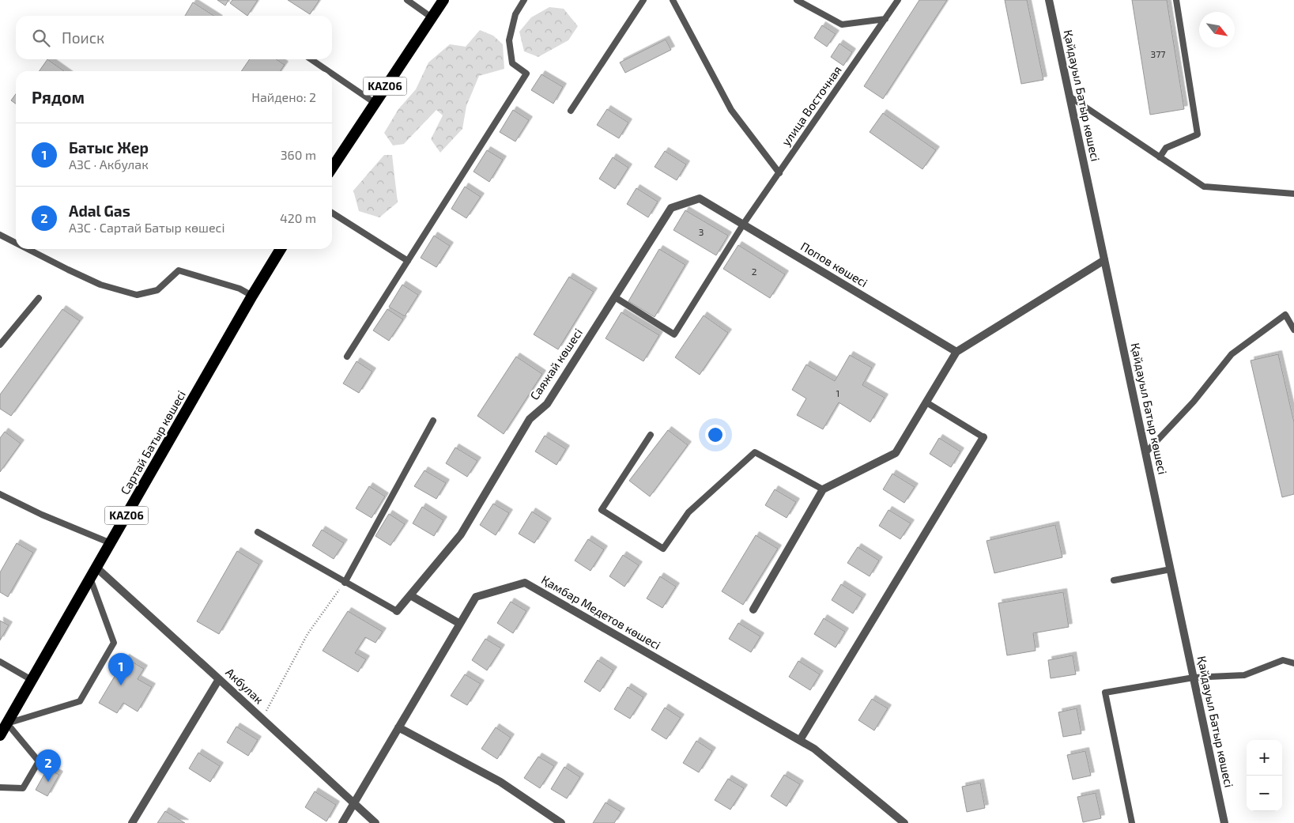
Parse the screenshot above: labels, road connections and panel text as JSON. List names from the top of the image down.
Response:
{
  "streets": {
    "highway": ["KАZ06", "Сартай Батыр көшесі"],
    "street": [
      "Қайдауыл Батыр көшесі",
      "Попов көшесі",
      "Саяжай көшесі",
      "Қамбар Медетов көшесі",
      "Акбулак"
    ],
    "lane": ["улица Восточная"]
  },
  "crossings": [
    ["улица Восточная", "Попов көшесі"],
    ["улица Восточная", "Саяжай көшесі"],
    ["Попов көшесі", "Саяжай көшесі"],
    ["Сартай Батыр көшесі", "Акбулак"],
    ["Қамбар Медетов көшесі", "Акбулак"]
  ],
  "house_numbers": [
    "377",
    "3",
    "2",
    "1"
  ],
  "north": "bottom right",
  "page": {
    "search": "Поиск",
    "heading": ["Рядом", "Найдено: 2"],
    "list": [
      {
        "mark": "1",
        "name": "Батыс Жер",
        "note": "АЗС · Акбулак",
        "value": "360 m"
      },
      {
        "mark": "2",
        "name": "Adal Gas",
        "note": "АЗС · Сартай Батыр көшесі",
        "value": "420 m"
      }
    ],
    "pins": ["1", "2"],
    "map_buttons": ["+", "−"]
  }
}
